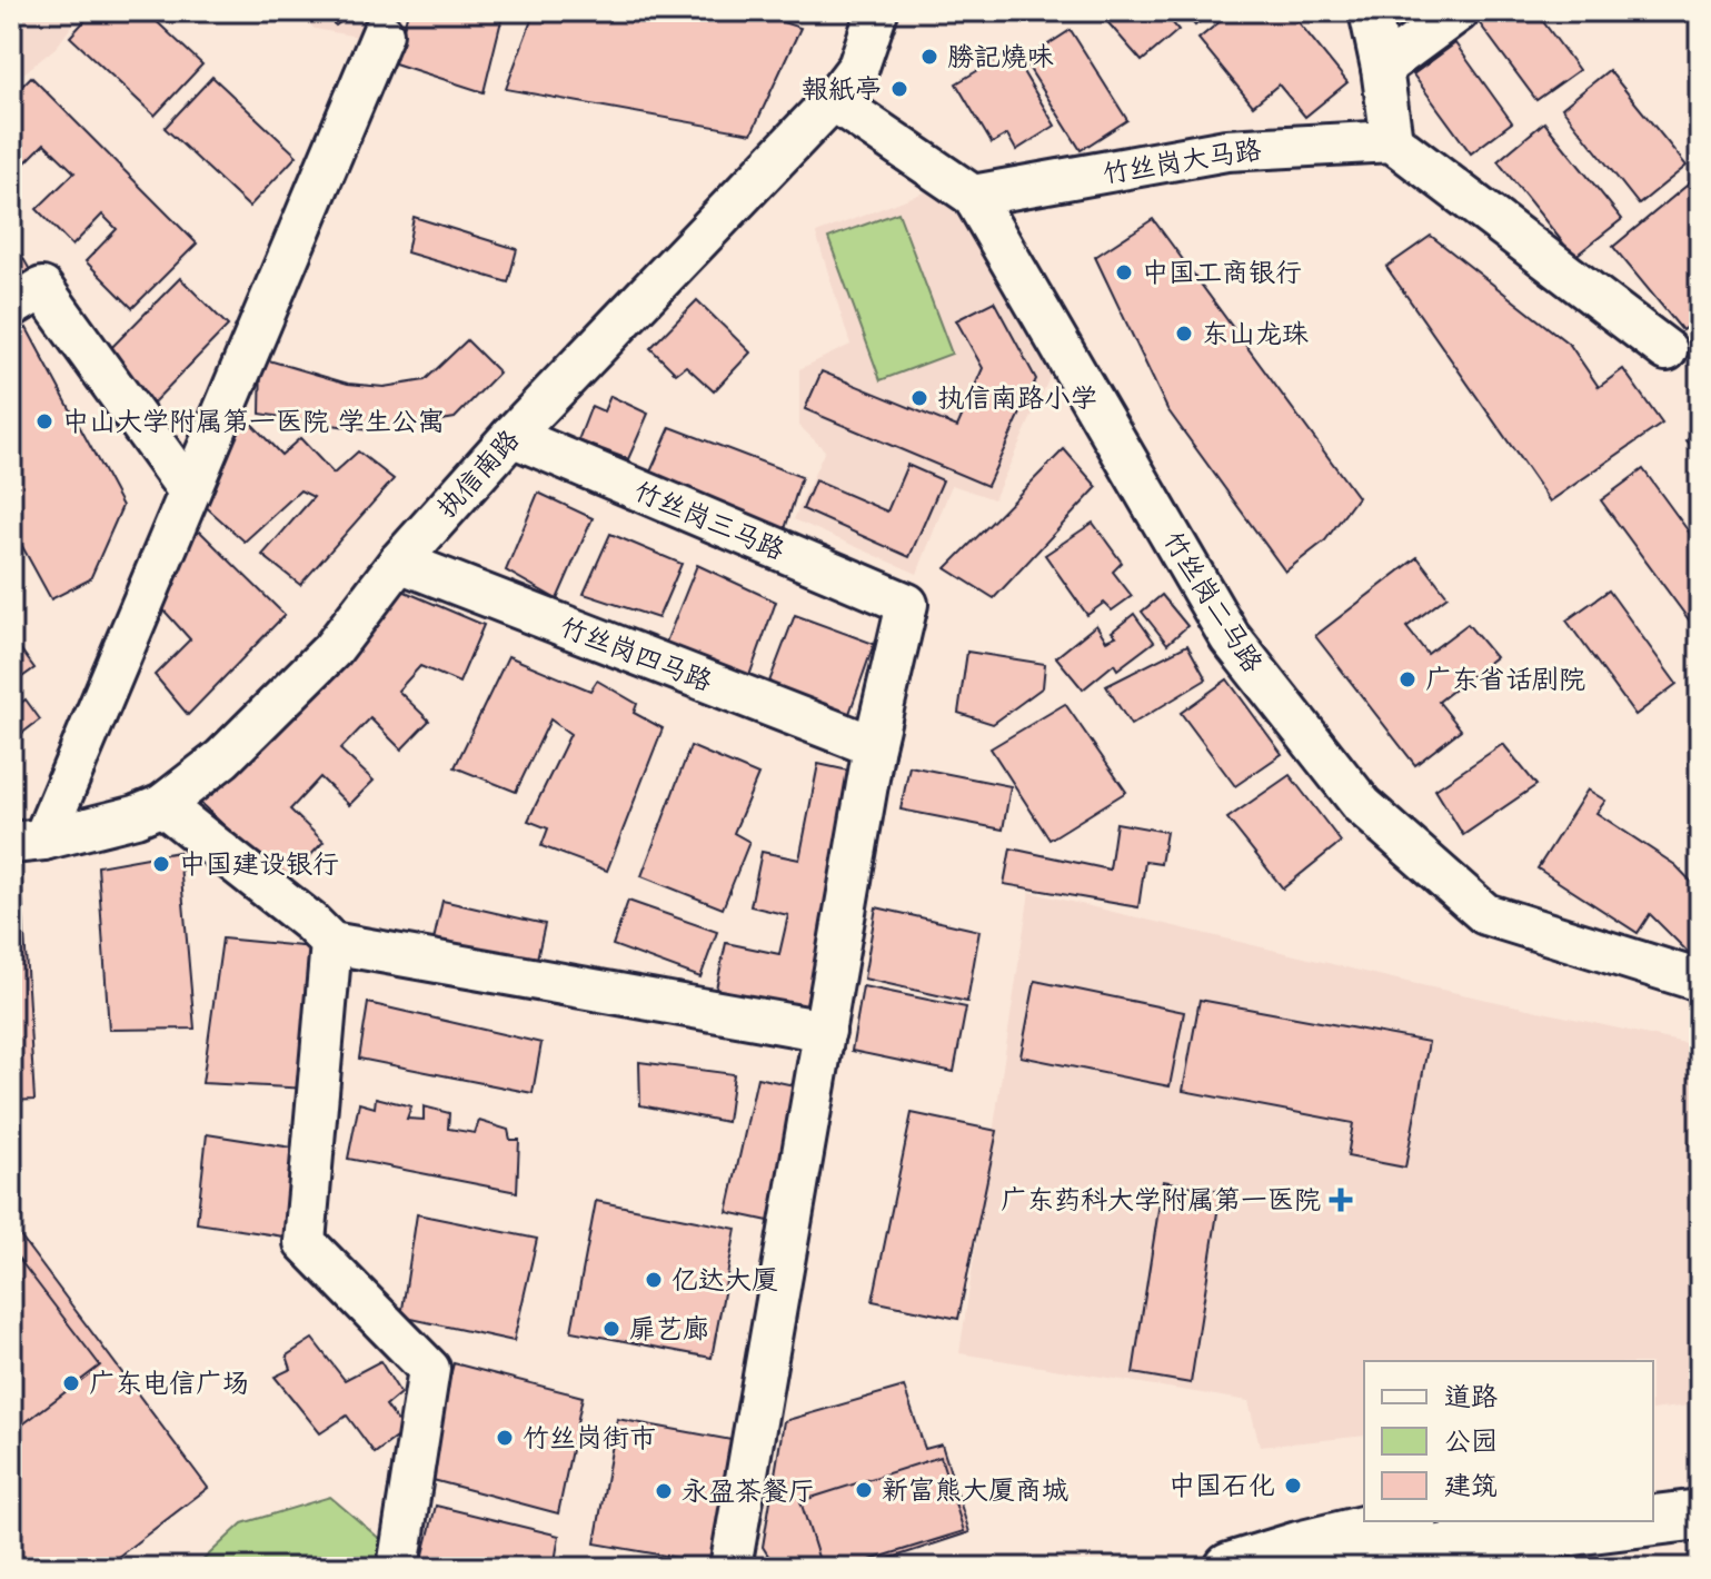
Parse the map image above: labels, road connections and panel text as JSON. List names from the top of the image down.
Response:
{
  "streets": {
    "street": [
      "竹丝岗大马路",
      "执信南路",
      "竹丝岗三马路",
      "竹丝岗二马路",
      "竹丝岗四马路"
    ]
  },
  "crossings": [
    ["竹丝岗大马路", "竹丝岗二马路"],
    ["执信南路", "竹丝岗三马路"],
    ["执信南路", "竹丝岗二马路"],
    ["执信南路", "竹丝岗四马路"],
    ["竹丝岗三马路", "竹丝岗四马路"]
  ],
  "places": {
    "other": [
      "勝記燒味",
      "報紙亭",
      "中国工商银行",
      "东山龙珠",
      "执信南路小学",
      "中山大学附属第一医院 学生公寓",
      "广东省话剧院",
      "中国建设银行",
      "亿达大厦",
      "扉艺廊",
      "广东电信广场",
      "竹丝岗街市",
      "中国石化",
      "新富熊大厦商城",
      "永盈茶餐厅"
    ],
    "health": ["广东药科大学附属第一医院"]
  },
  "legend": ["道路", "公园", "建筑"]
}
